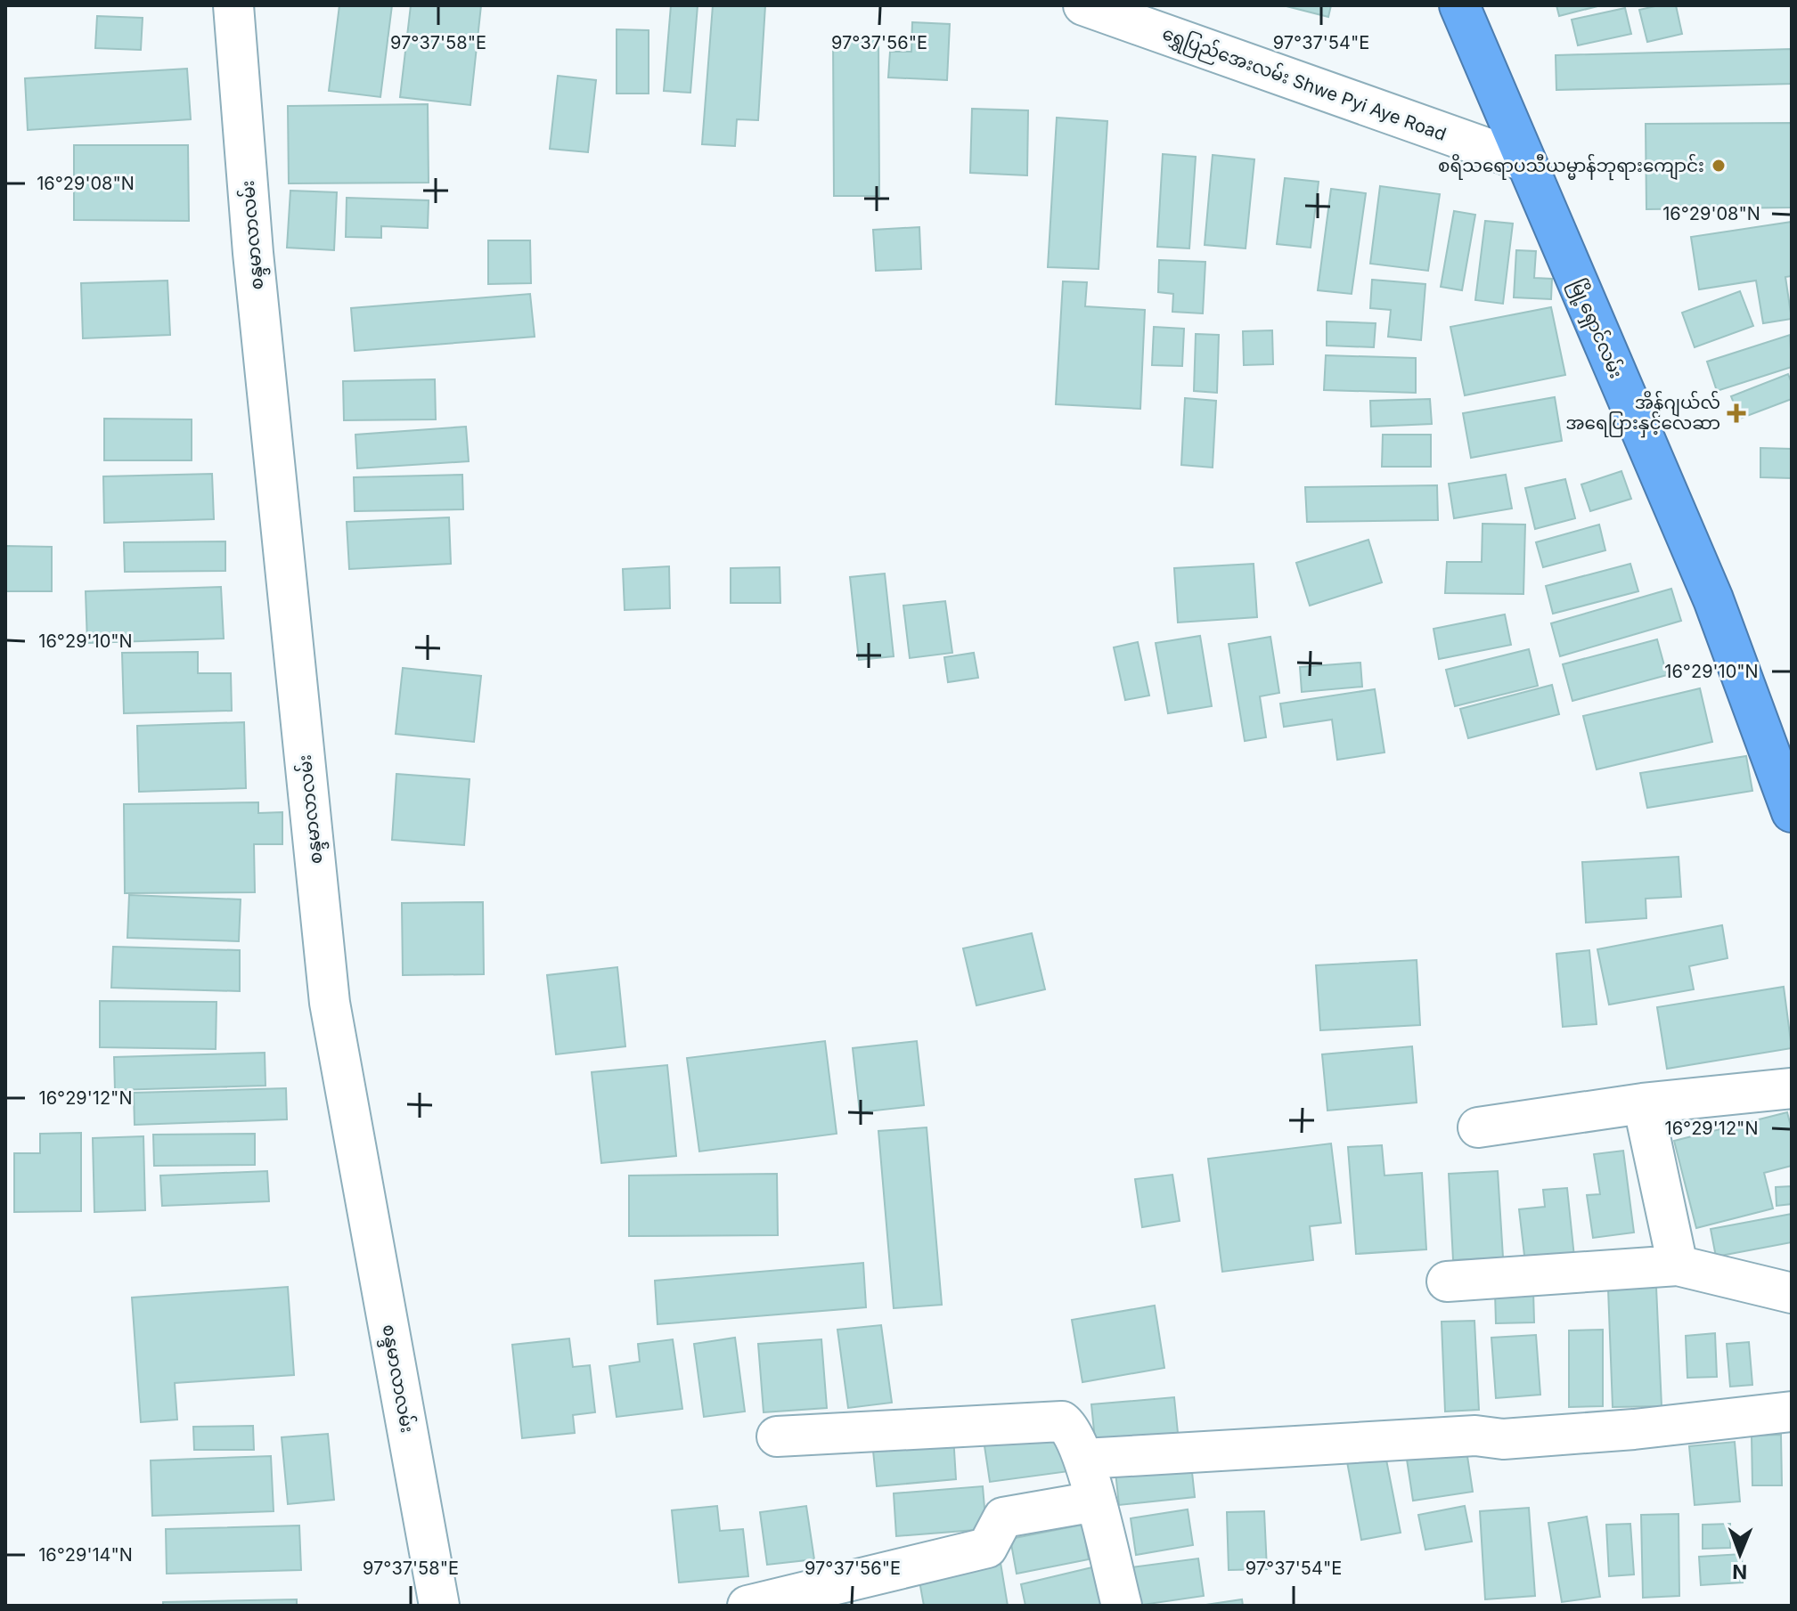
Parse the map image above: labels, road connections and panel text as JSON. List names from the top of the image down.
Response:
{
  "streets": {
    "highway": ["မြို့ရှောင်လမ်း"],
    "street": ["ရွှေပြည်အေးလမ်း Shwe Pyi Aye Road", "စန္ဒမာလာလမ်း"]
  },
  "crossings": [
    ["ရွှေပြည်အေးလမ်း Shwe Pyi Aye Road", "မြို့ရှောင်လမ်း"]
  ],
  "places": {
    "other": ["စရိသရောပသီယမ္မာန်ဘုရားကျောင်း"],
    "health": ["အိန်ဂျယ်လ် အရေပြားနှင့်လေဆာ"]
  },
  "north": "bottom",
  "coordinates": [
    "97°37'58\"E",
    "97°37'56\"E",
    "97°37'54\"E",
    "16°29'08\"N",
    "16°29'10\"N",
    "16°29'12\"N",
    "16°29'14\"N"
  ]
}
